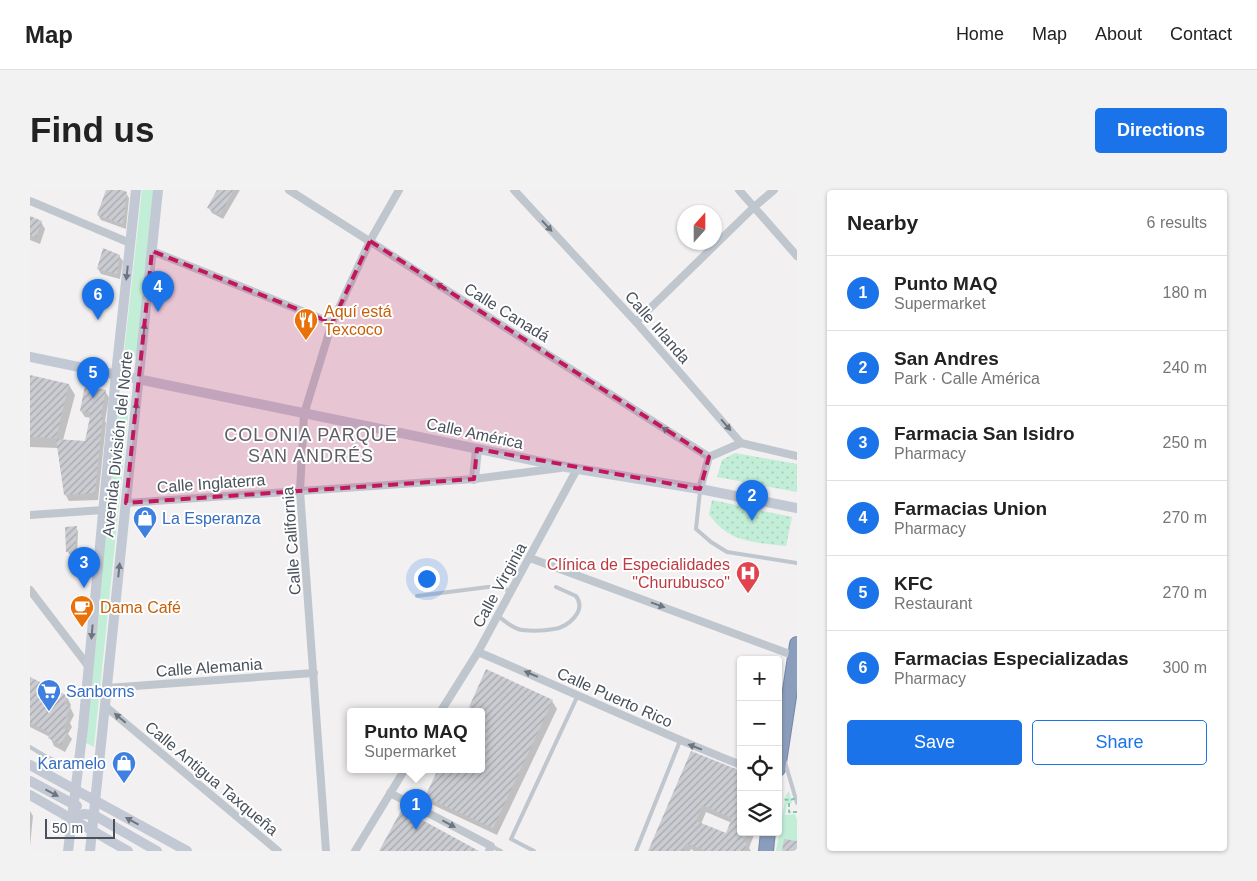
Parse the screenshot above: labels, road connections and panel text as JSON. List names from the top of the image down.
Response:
{
  "streets": {
    "main road": ["Calle América", "Avenida División del Norte"],
    "street": [
      "Calle Canadá",
      "Calle Irlanda",
      "Calle Inglaterra",
      "Calle California",
      "Calle Virginia",
      "Calle Alemania",
      "Calle Puerto Rico",
      "Calle Antigua Taxqueña"
    ]
  },
  "crossings": [
    ["Calle Canadá", "Calle California"],
    ["Calle América", "Avenida División del Norte"],
    ["Calle América", "Calle Inglaterra"],
    ["Calle América", "Calle California"],
    ["Calle América", "Calle Virginia"],
    ["Avenida División del Norte", "Calle Inglaterra"],
    ["Avenida División del Norte", "Calle Alemania"],
    ["Avenida División del Norte", "Calle Antigua Taxqueña"],
    ["Calle Inglaterra", "Calle California"],
    ["Calle California", "Calle Alemania"],
    ["Calle Virginia", "Calle Puerto Rico"]
  ],
  "one_way": [
    "Calle Canadá",
    "Calle Irlanda",
    "Calle Puerto Rico",
    "Calle Antigua Taxqueña"
  ],
  "districts": ["COLONIA PARQUE SAN ANDRÉS"],
  "places": {
    "restaurant": ["Aquí está Texcoco"],
    "shop": ["La Esperanza", "Karamelo"],
    "hospital": ["Clínica de Especialidades \"Churubusco\""],
    "cafe": ["Dama Café"],
    "supermarket": ["Sanborns"]
  },
  "scale_bar": "50 m",
  "north": "top",
  "page": {
    "header": "Map",
    "nav": [
      "Home",
      "Map",
      "About",
      "Contact"
    ],
    "buttons": [
      "Directions",
      ["Save", "Share"]
    ],
    "title": "Find us",
    "heading": ["Nearby", "6 results"],
    "list": [
      {
        "mark": "1",
        "name": "Punto MAQ",
        "note": "Supermarket",
        "value": "180 m"
      },
      {
        "mark": "2",
        "name": "San Andres",
        "note": "Park · Calle América",
        "value": "240 m"
      },
      {
        "mark": "3",
        "name": "Farmacia San Isidro",
        "note": "Pharmacy",
        "value": "250 m"
      },
      {
        "mark": "4",
        "name": "Farmacias Union",
        "note": "Pharmacy",
        "value": "270 m"
      },
      {
        "mark": "5",
        "name": "KFC",
        "note": "Restaurant",
        "value": "270 m"
      },
      {
        "mark": "6",
        "name": "Farmacias Especializadas",
        "note": "Pharmacy",
        "value": "300 m"
      }
    ],
    "pins": [
      "4",
      "6",
      "5",
      "2",
      "3",
      "1"
    ],
    "map_buttons": ["+", "−"],
    "popup": ["Punto MAQ", "Supermarket"],
    "scale": "50 m"
  }
}
